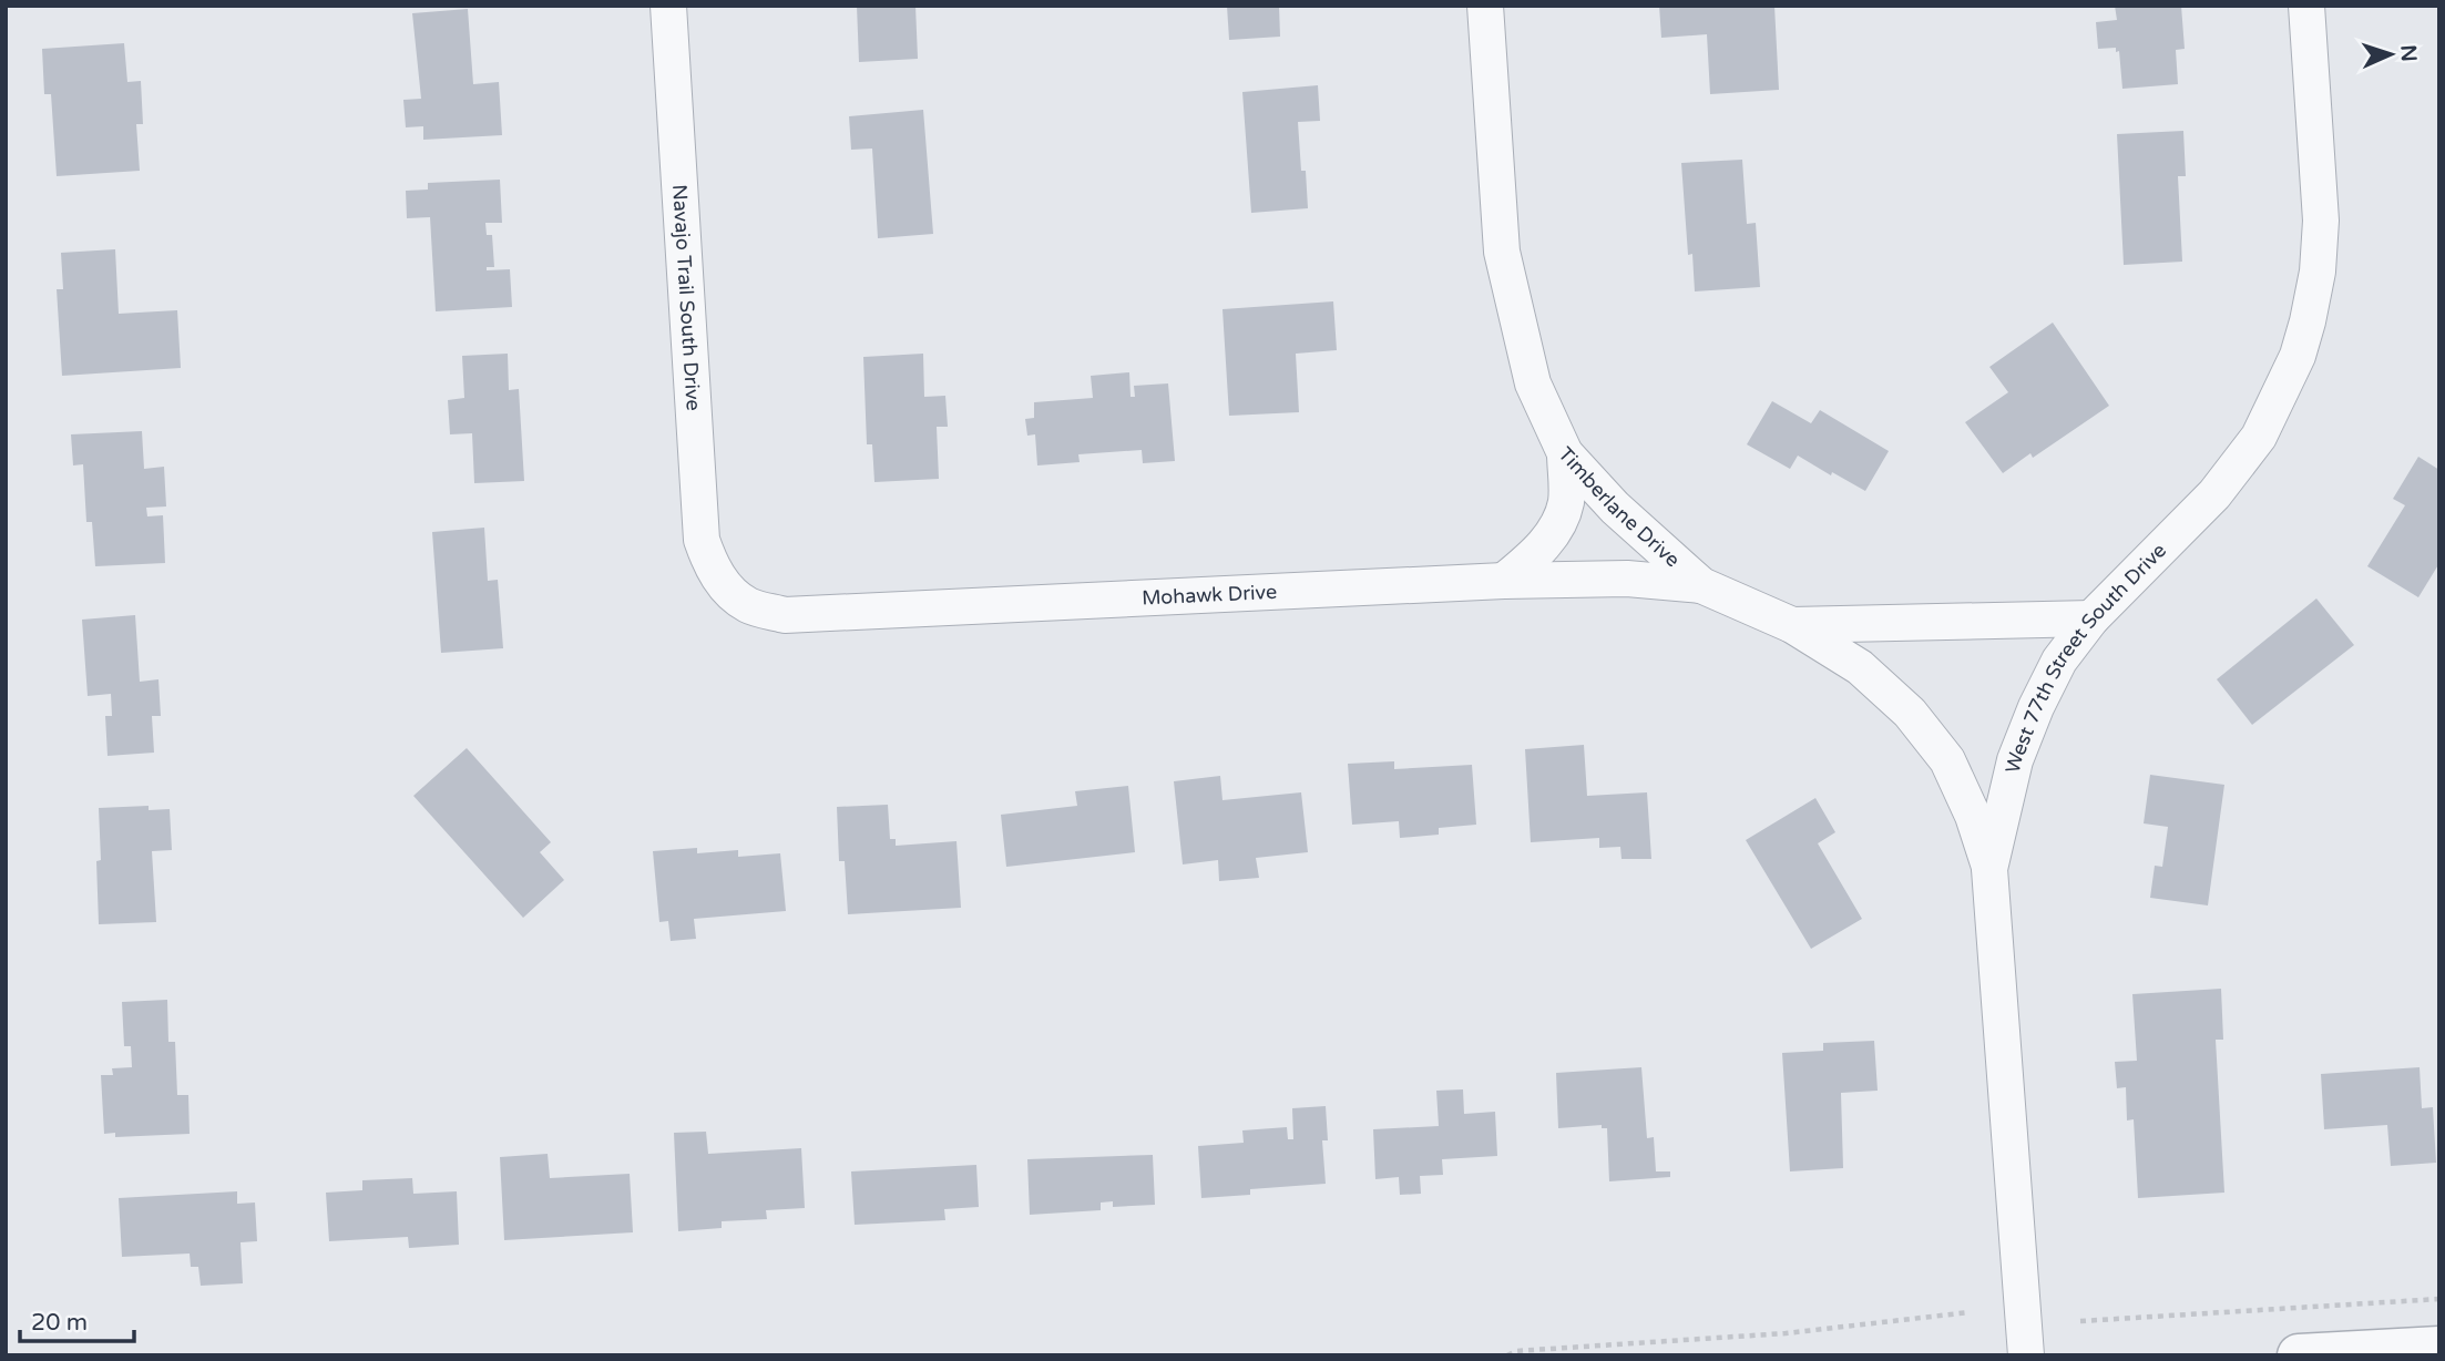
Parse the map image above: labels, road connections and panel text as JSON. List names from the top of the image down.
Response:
{
  "streets": {
    "street": [
      "Navajo Trail South Drive",
      "Timberlane Drive",
      "Mohawk Drive",
      "West 77th Street South Drive"
    ]
  },
  "crossings": [
    ["Navajo Trail South Drive", "Mohawk Drive"],
    ["Timberlane Drive", "Mohawk Drive"],
    ["Timberlane Drive", "West 77th Street South Drive"]
  ],
  "scale_bar": "20 m",
  "north": "right"
}
